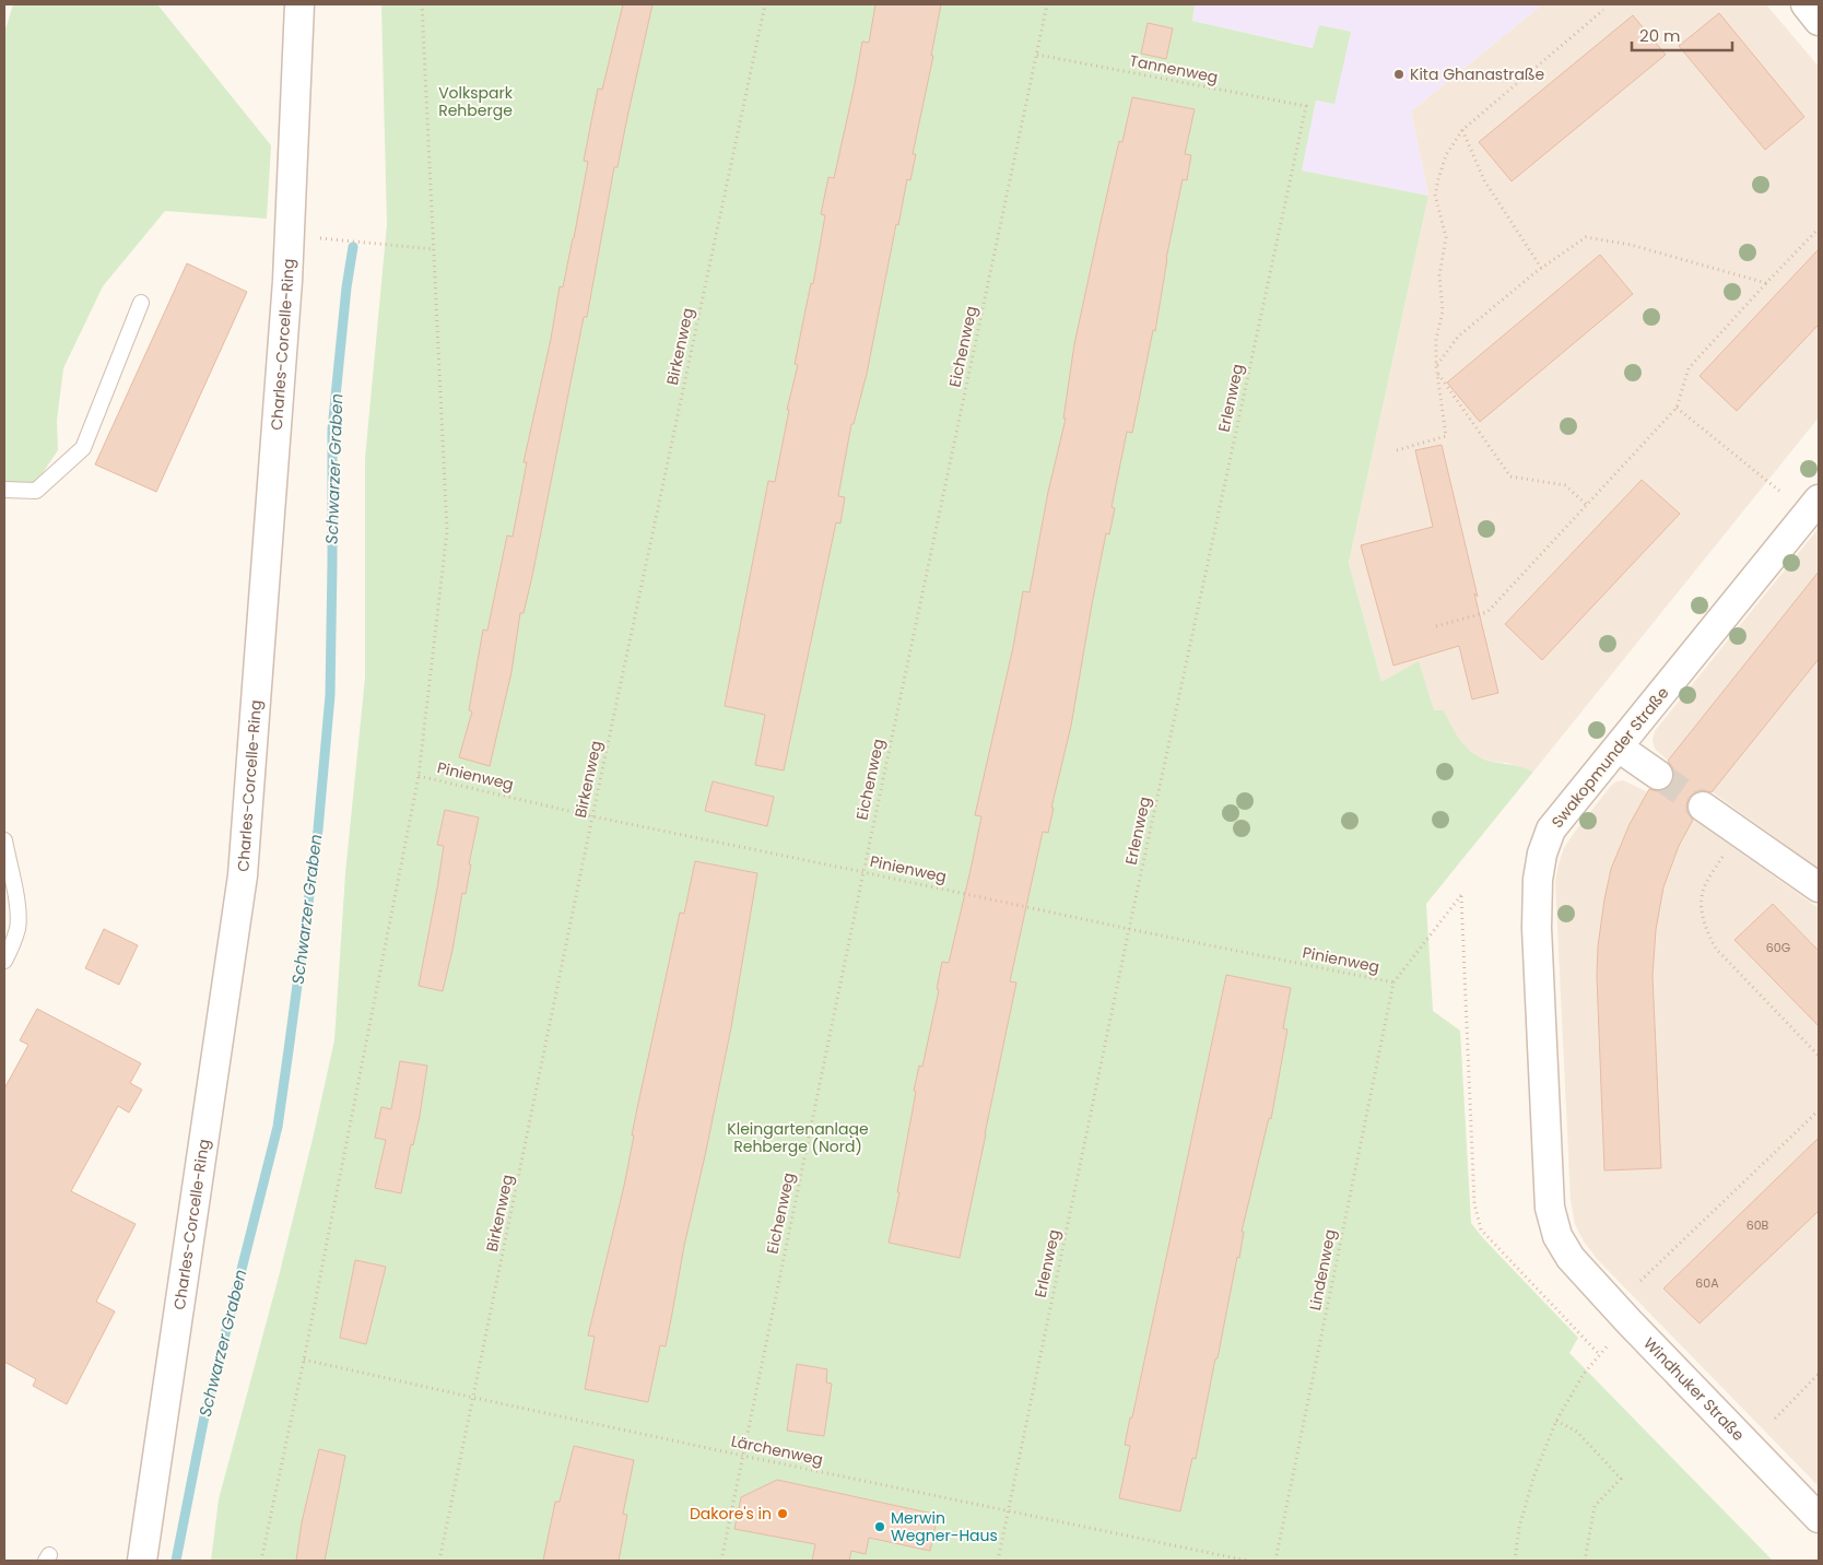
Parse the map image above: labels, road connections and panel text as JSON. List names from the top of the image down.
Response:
{
  "streets": {
    "street": ["Charles-Corcelle-Ring", "Swakopmunder Straße", "Windhuker Straße"],
    "path": [
      "Tannenweg",
      "Birkenweg",
      "Eichenweg",
      "Erlenweg",
      "Pinienweg",
      "Lindenweg",
      "Lärchenweg"
    ]
  },
  "crossings": [
    ["Tannenweg", "Eichenweg"],
    ["Tannenweg", "Erlenweg"],
    ["Birkenweg", "Pinienweg"],
    ["Birkenweg", "Lärchenweg"],
    ["Eichenweg", "Pinienweg"],
    ["Eichenweg", "Lärchenweg"],
    ["Erlenweg", "Pinienweg"],
    ["Erlenweg", "Lärchenweg"],
    ["Swakopmunder Straße", "Windhuker Straße"],
    ["Pinienweg", "Lindenweg"]
  ],
  "water": ["Schwarzer Graben"],
  "parks": ["Volkspark Rehberge", "Kleingartenanlage Rehberge (Nord)"],
  "places": ["Kita Ghanastraße", "Dakore's in", "Merwin Wegner-Haus"],
  "house_numbers": ["60G", "60B", "60A"],
  "scale_bar": "20 m"
}
